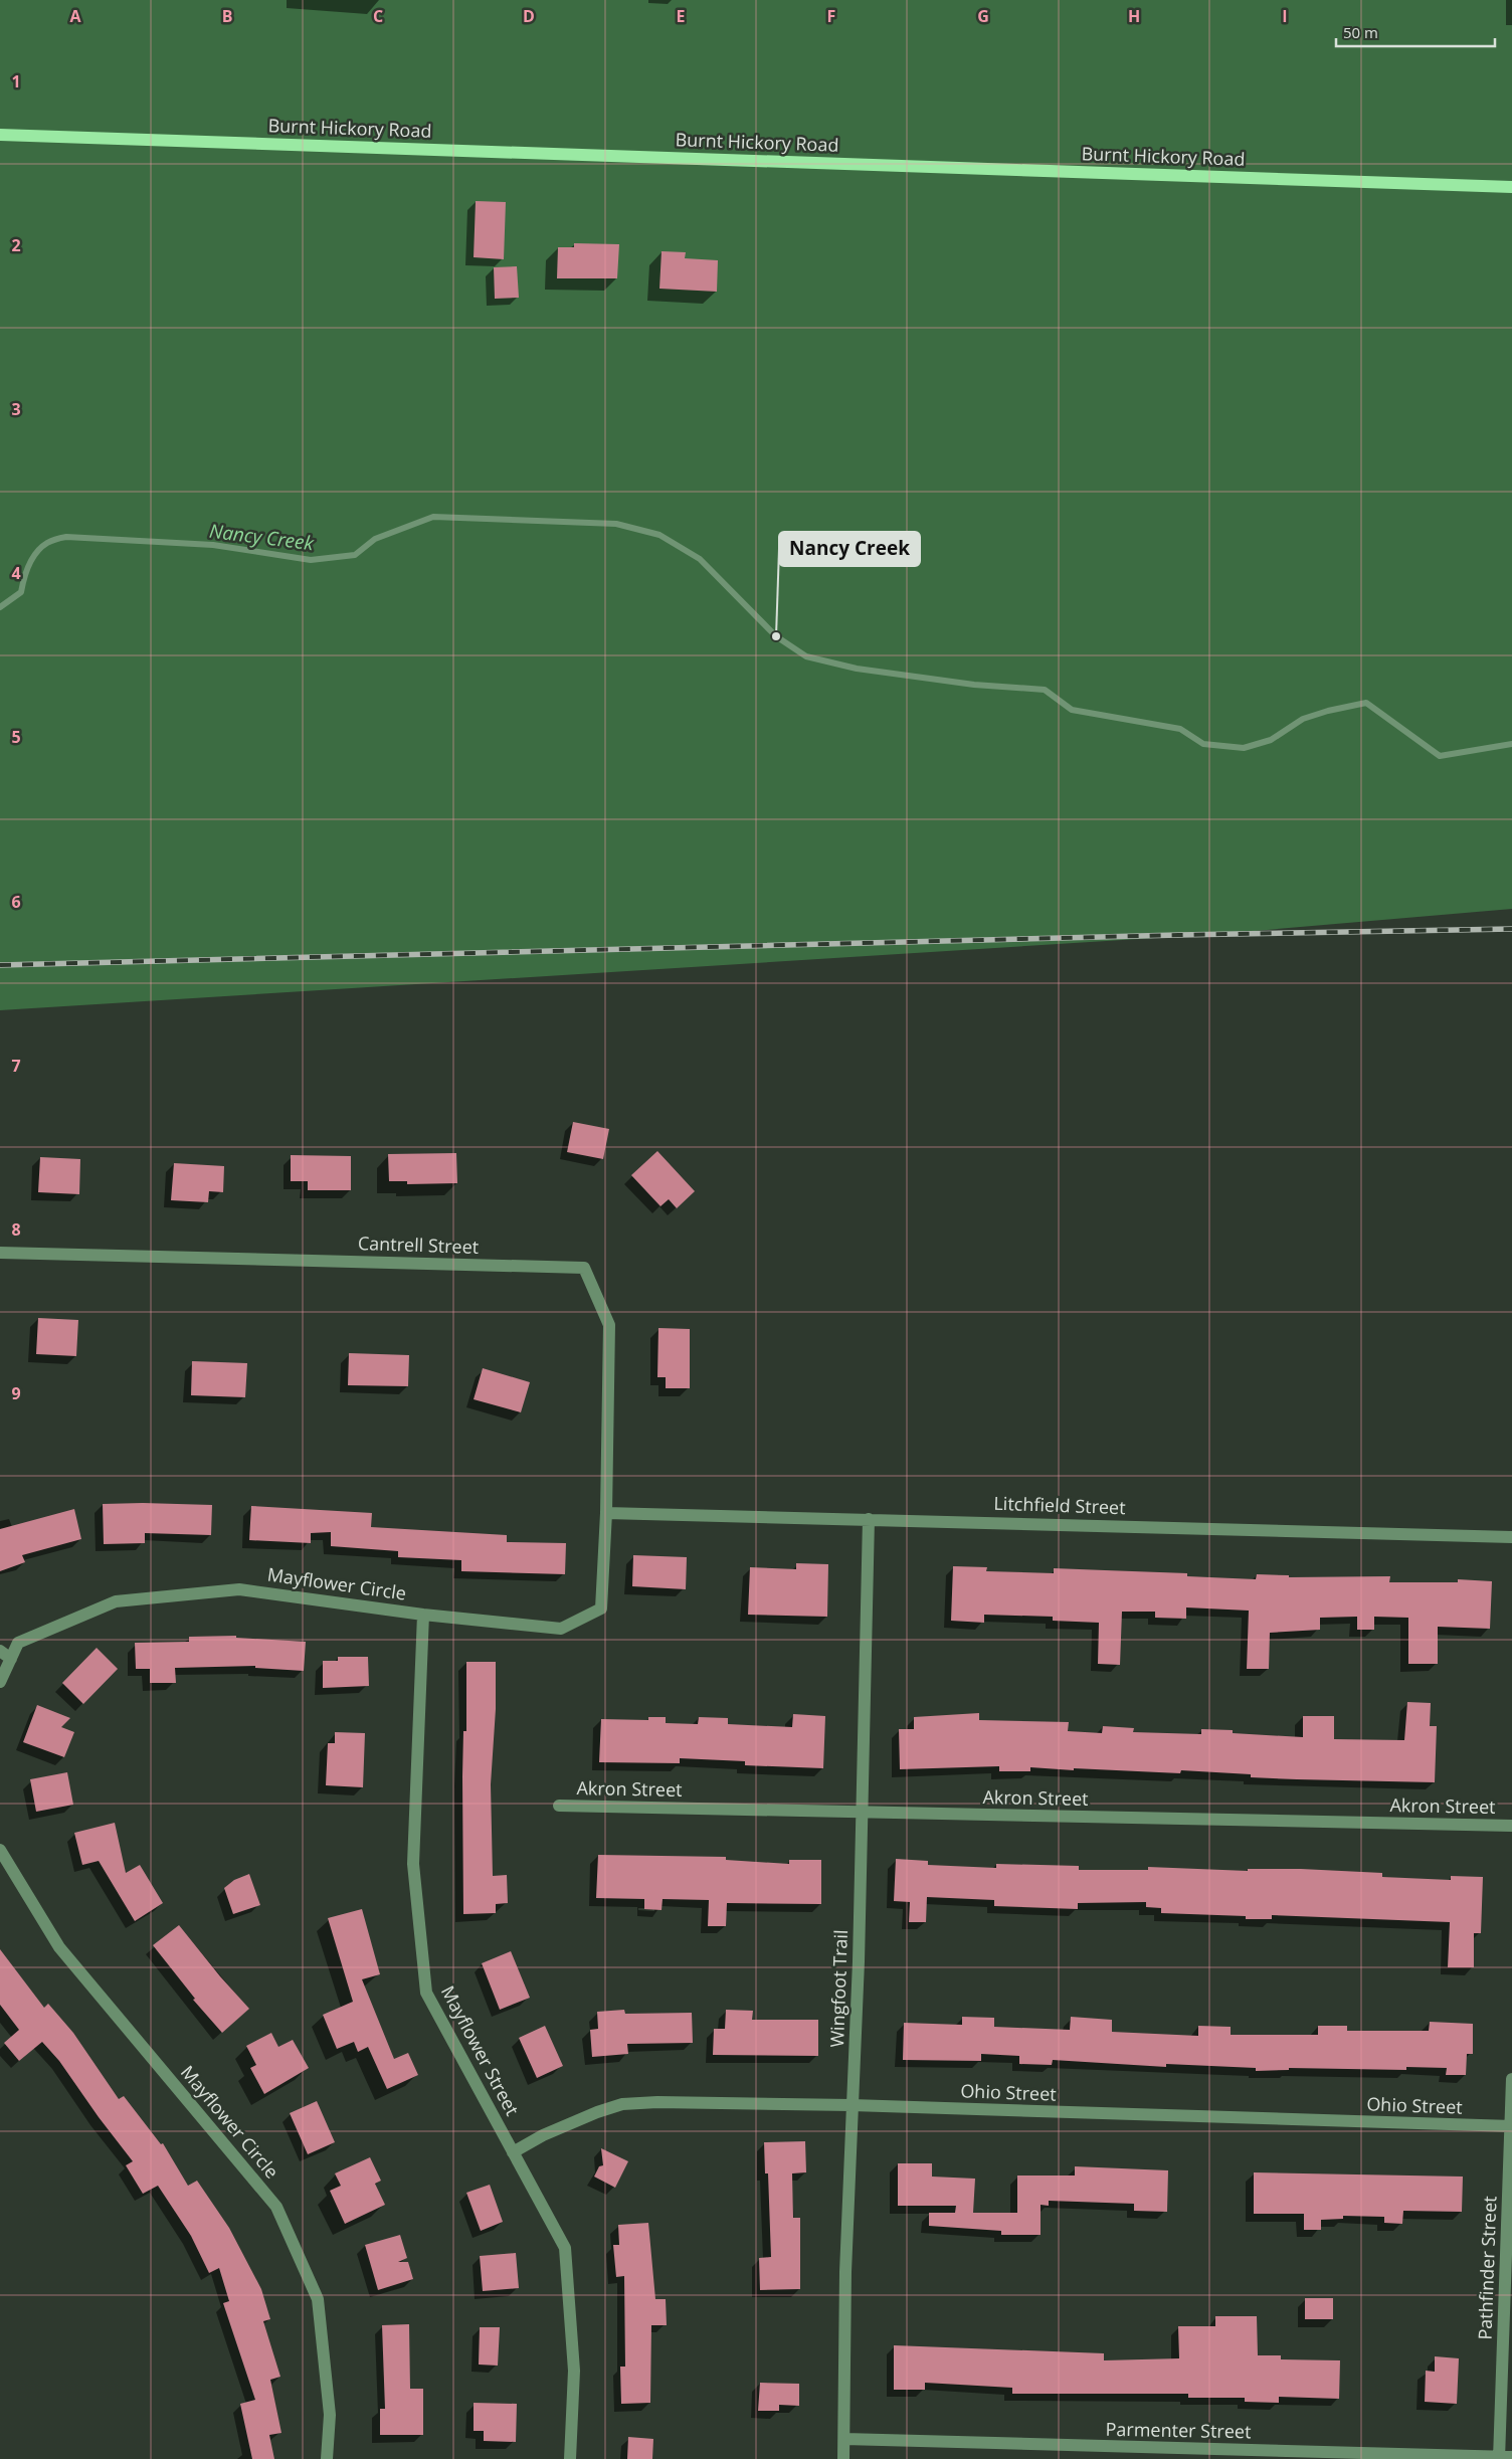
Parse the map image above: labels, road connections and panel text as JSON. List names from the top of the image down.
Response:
{
  "streets": {
    "main road": ["Burnt Hickory Road"],
    "street": [
      "Cantrell Street",
      "Litchfield Street",
      "Mayflower Circle",
      "Akron Street",
      "Wingfoot Trail",
      "Mayflower Street",
      "Ohio Street",
      "Pathfinder Street",
      "Parmenter Street"
    ]
  },
  "crossings": [
    ["Cantrell Street", "Litchfield Street"],
    ["Cantrell Street", "Mayflower Circle"],
    ["Litchfield Street", "Mayflower Circle"],
    ["Litchfield Street", "Wingfoot Trail"],
    ["Mayflower Circle", "Mayflower Street"],
    ["Akron Street", "Wingfoot Trail"],
    ["Wingfoot Trail", "Ohio Street"],
    ["Wingfoot Trail", "Parmenter Street"],
    ["Mayflower Street", "Ohio Street"],
    ["Ohio Street", "Pathfinder Street"],
    ["Pathfinder Street", "Parmenter Street"]
  ],
  "water": ["Nancy Creek"],
  "places": ["Nancy Creek"],
  "scale_bar": "50 m",
  "grid": {
    "columns": [
      "A",
      "B",
      "C",
      "D",
      "E",
      "F",
      "G",
      "H",
      "I"
    ],
    "rows": [
      "1",
      "2",
      "3",
      "4",
      "5",
      "6",
      "7",
      "8",
      "9"
    ]
  }
}
